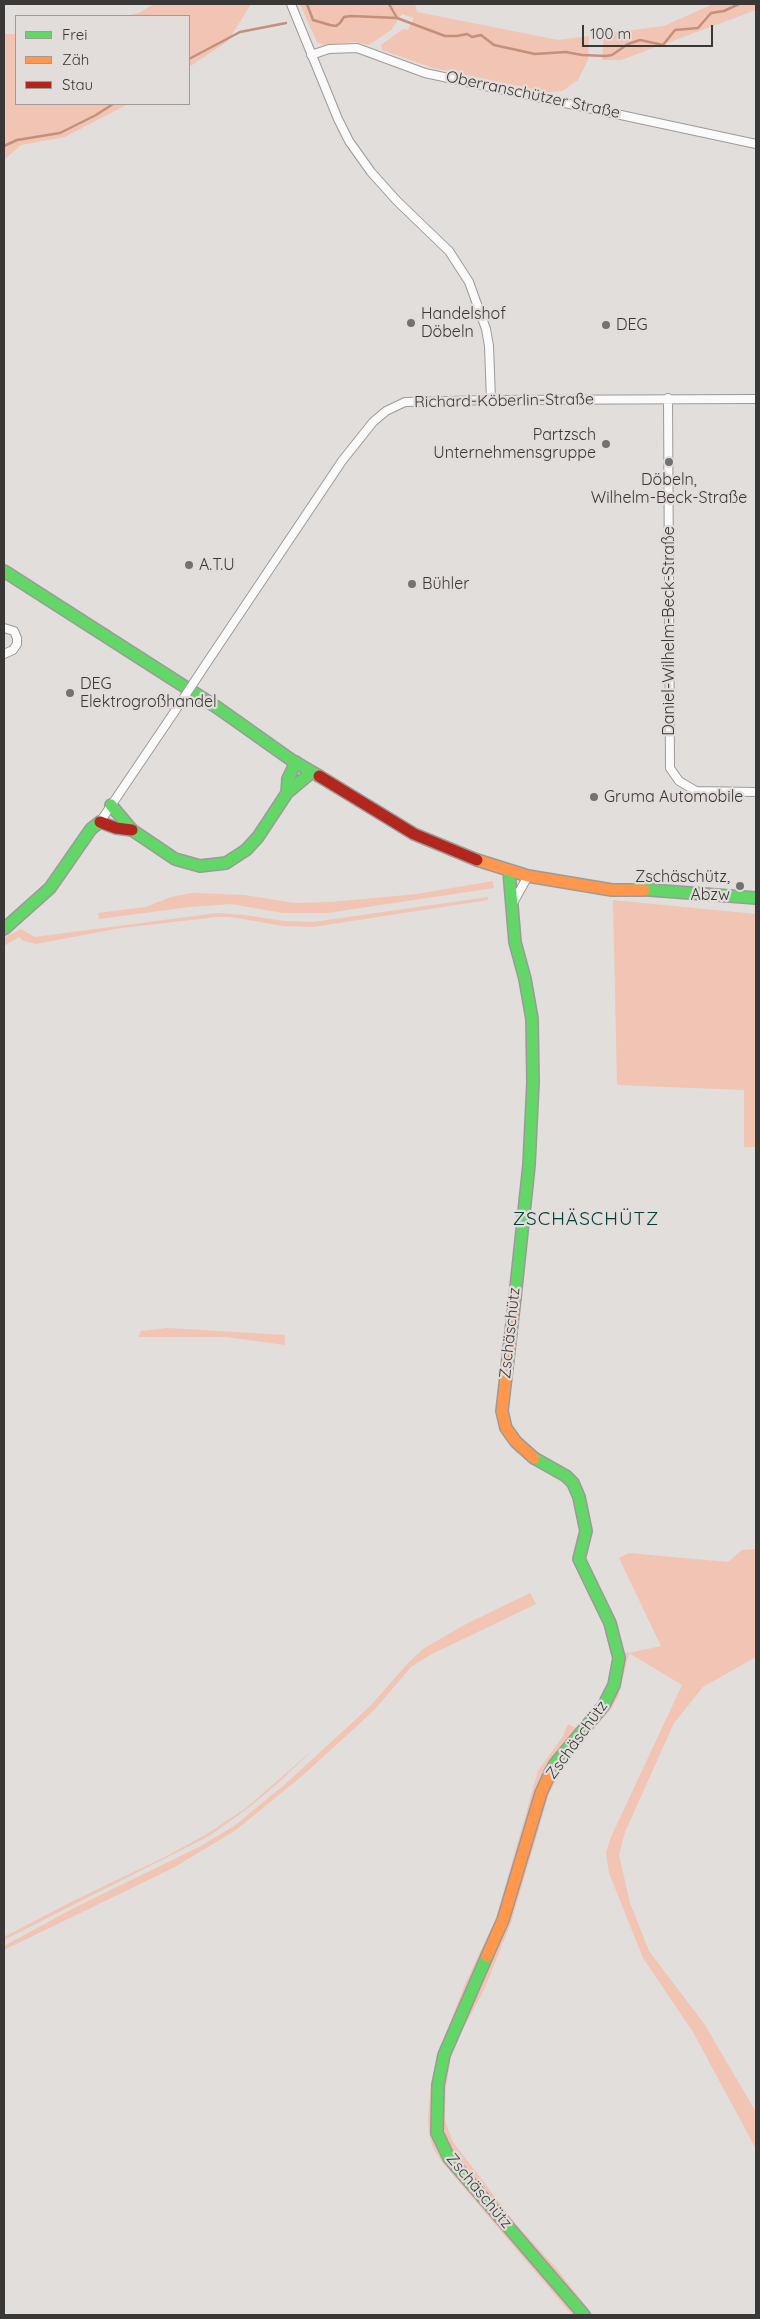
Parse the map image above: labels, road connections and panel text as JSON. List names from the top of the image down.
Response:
{
  "streets": {
    "street": [
      "Oberranschützer Straße",
      "Richard-Köberlin-Straße",
      "Daniel-Wilhelm-Beck-Straße",
      "Zschäschütz"
    ]
  },
  "crossings": [
    ["Richard-Köberlin-Straße", "Daniel-Wilhelm-Beck-Straße"]
  ],
  "districts": ["ZSCHÄSCHÜTZ"],
  "places": [
    "Handelshof Döbeln",
    "DEG",
    "Partzsch Unternehmensgruppe",
    "Döbeln, Wilhelm-Beck-Straße",
    "A.T.U",
    "Bühler",
    "DEG Elektrogroßhandel",
    "Gruma Automobile",
    "Zschäschütz, Abzw"
  ],
  "legend": ["Frei", "Zäh", "Stau"],
  "scale_bar": "100 m"
}
